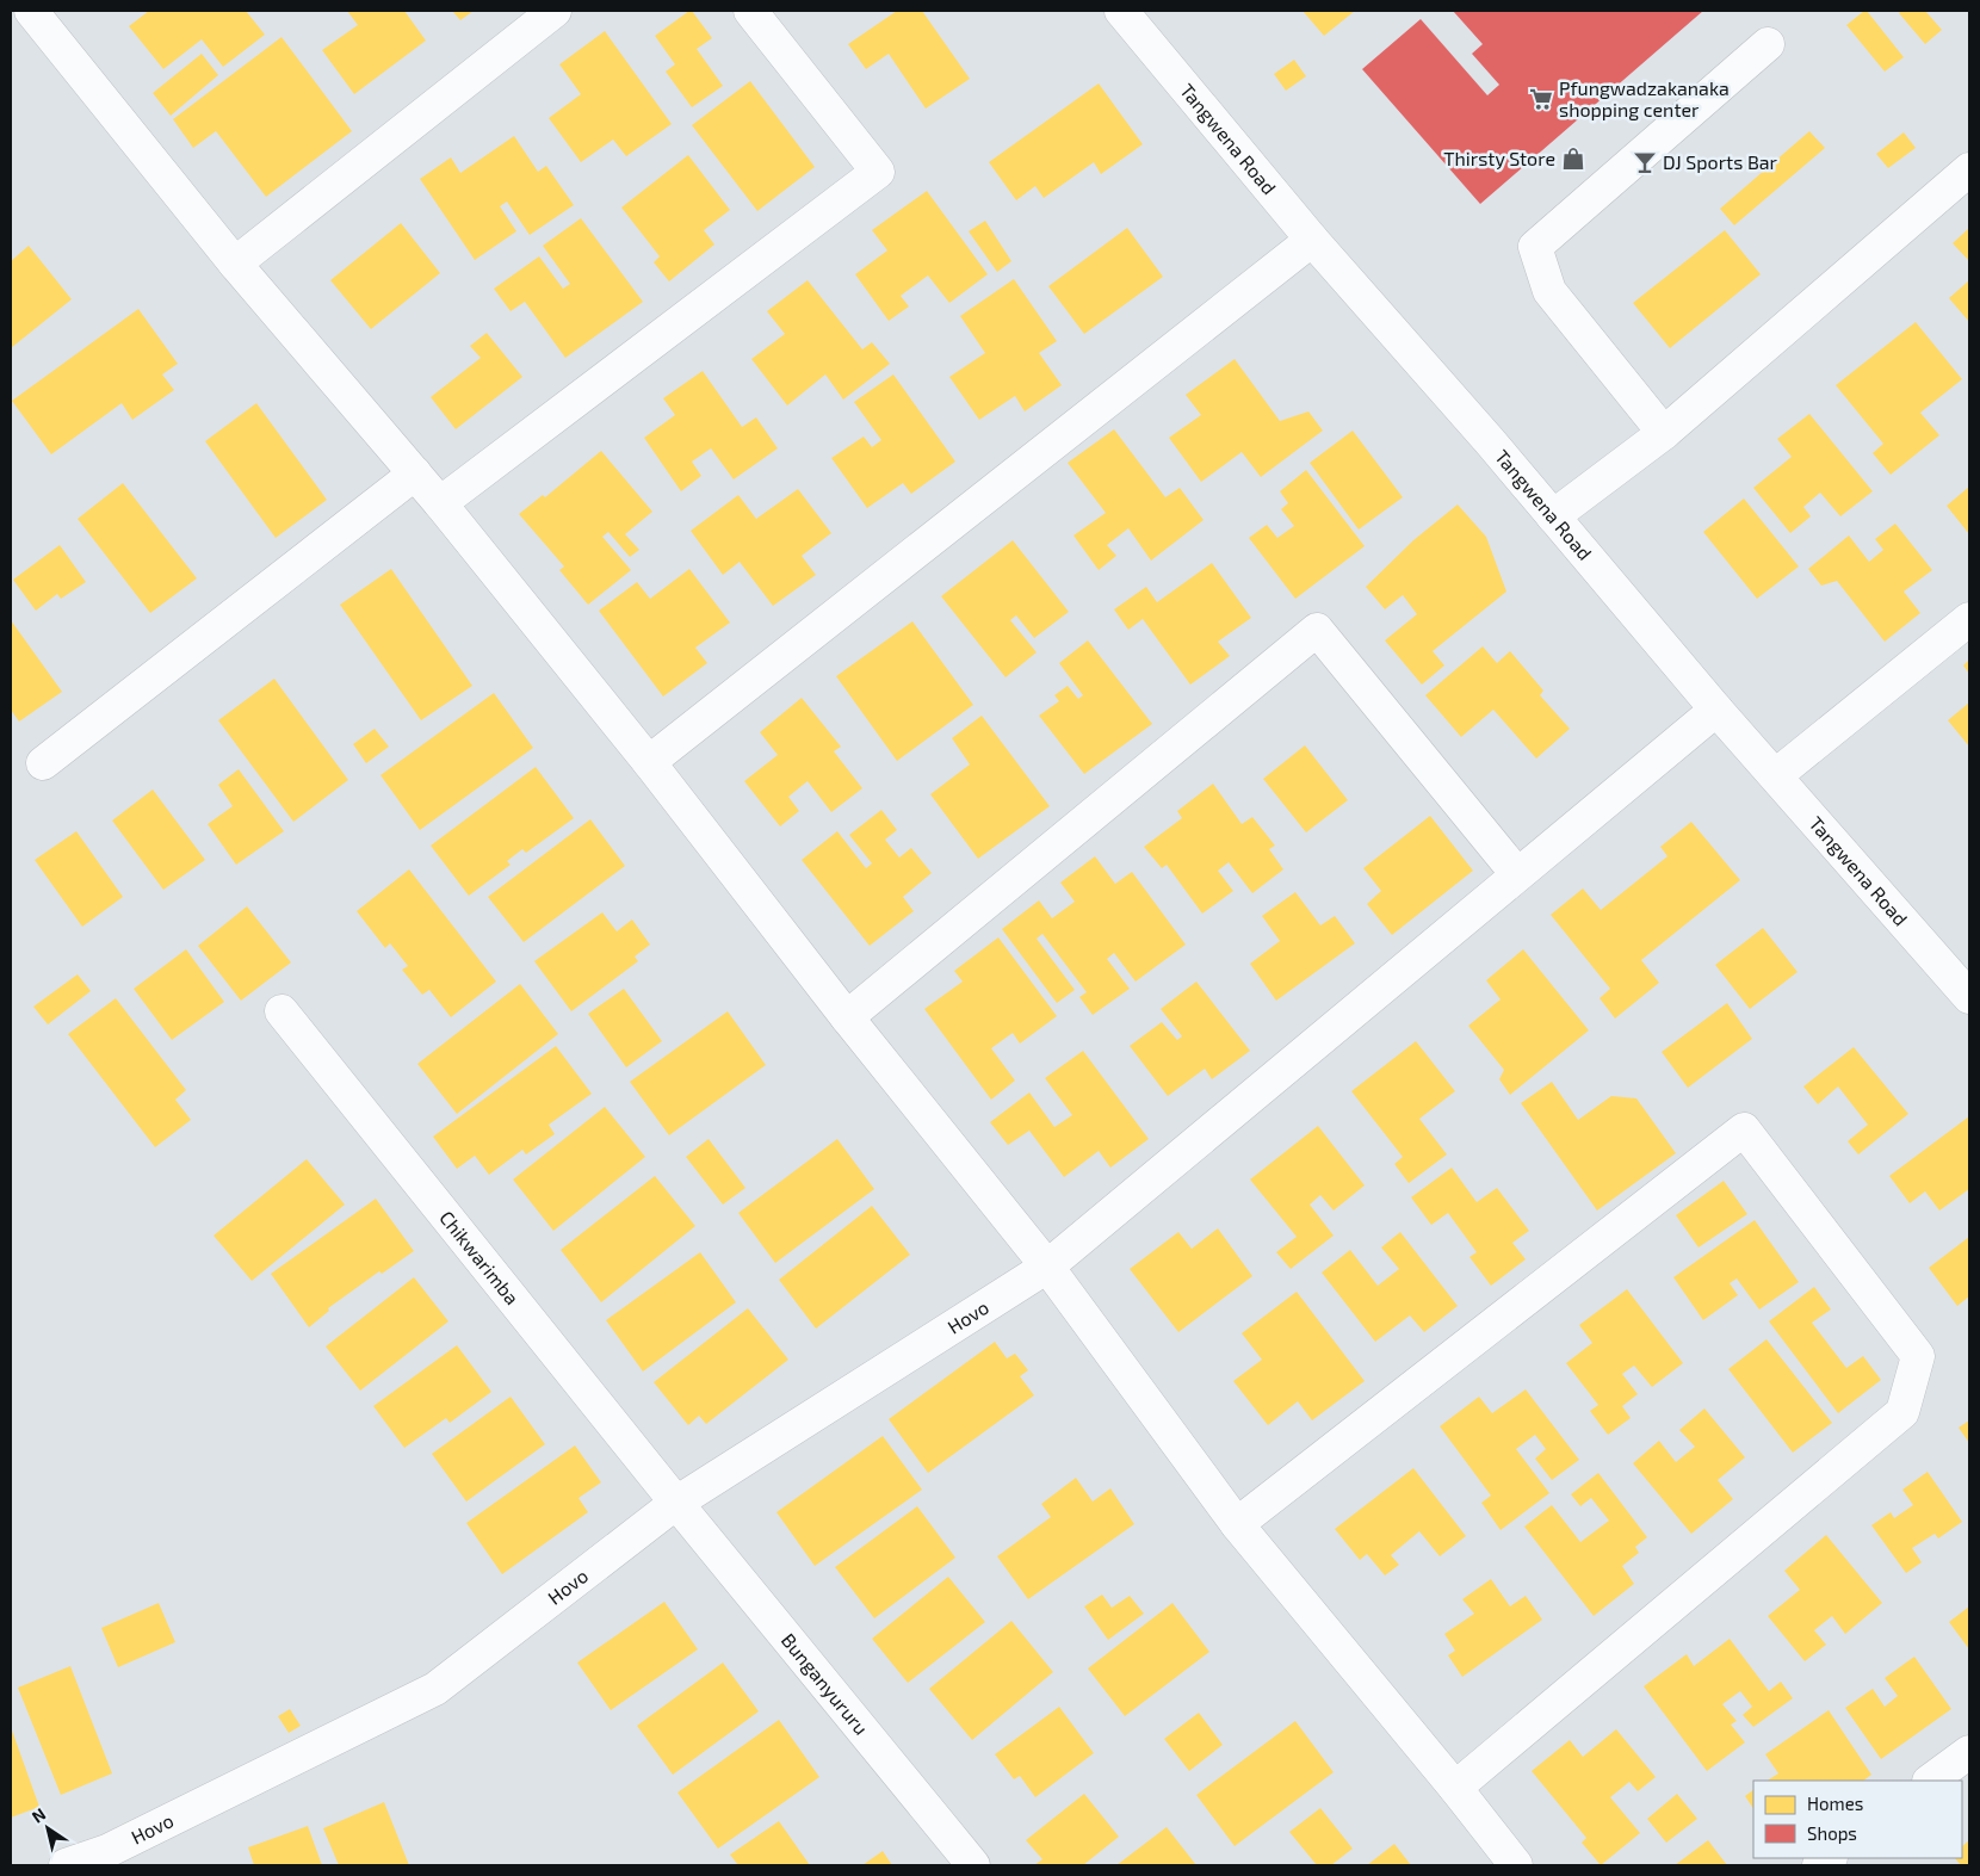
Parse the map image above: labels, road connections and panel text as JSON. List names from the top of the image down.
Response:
{
  "streets": {
    "street": [
      "Tangwena Road",
      "Chikwarimba",
      "Hovo",
      "Bunganyururu"
    ]
  },
  "crossings": [
    ["Tangwena Road", "Hovo"],
    ["Chikwarimba", "Hovo"],
    ["Chikwarimba", "Bunganyururu"],
    ["Hovo", "Bunganyururu"]
  ],
  "places": {
    "supermarket": ["Pfungwadzakanaka shopping center"],
    "shop": ["Thirsty Store"],
    "bar": ["DJ Sports Bar"]
  },
  "legend": ["Homes", "Shops"],
  "north": "top left"
}
